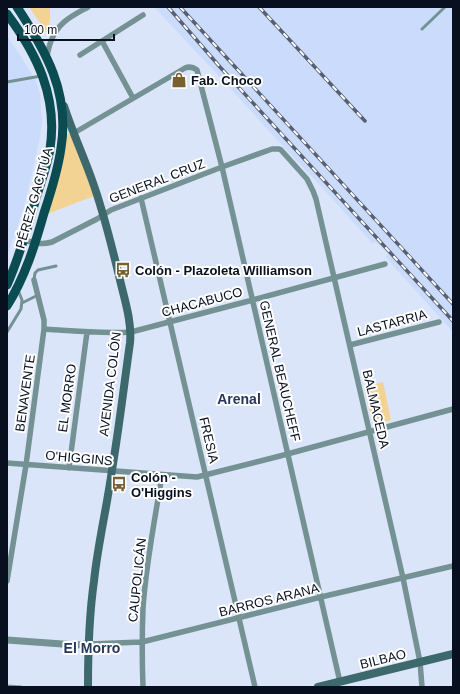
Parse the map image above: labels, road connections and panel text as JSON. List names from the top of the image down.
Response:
{
  "streets": {
    "main road": ["PÉREZ GACITÚA", "AVENIDA COLÓN", "BILBAO"],
    "street": [
      "GENERAL CRUZ",
      "CHACABUCO",
      "LASTARRIA",
      "GENERAL BEAUCHEFF",
      "BENAVENTE",
      "EL MORRO",
      "BALMACEDA",
      "FRESIA",
      "O'HIGGINS",
      "CAUPOLICÁN",
      "BARROS ARANA"
    ]
  },
  "crossings": [
    ["GENERAL CRUZ", "PÉREZ GACITÚA"],
    ["GENERAL CRUZ", "GENERAL BEAUCHEFF"],
    ["GENERAL CRUZ", "AVENIDA COLÓN"],
    ["GENERAL CRUZ", "BALMACEDA"],
    ["GENERAL CRUZ", "FRESIA"],
    ["PÉREZ GACITÚA", "AVENIDA COLÓN"],
    ["CHACABUCO", "GENERAL BEAUCHEFF"],
    ["CHACABUCO", "AVENIDA COLÓN"],
    ["CHACABUCO", "BENAVENTE"],
    ["CHACABUCO", "EL MORRO"],
    ["CHACABUCO", "BALMACEDA"],
    ["CHACABUCO", "FRESIA"],
    ["LASTARRIA", "BALMACEDA"],
    ["GENERAL BEAUCHEFF", "O'HIGGINS"],
    ["GENERAL BEAUCHEFF", "BARROS ARANA"],
    ["GENERAL BEAUCHEFF", "BILBAO"],
    ["AVENIDA COLÓN", "O'HIGGINS"],
    ["AVENIDA COLÓN", "BARROS ARANA"],
    ["BENAVENTE", "O'HIGGINS"],
    ["EL MORRO", "O'HIGGINS"],
    ["BALMACEDA", "O'HIGGINS"],
    ["BALMACEDA", "BARROS ARANA"],
    ["BALMACEDA", "BILBAO"],
    ["FRESIA", "O'HIGGINS"],
    ["FRESIA", "BARROS ARANA"],
    ["O'HIGGINS", "CAUPOLICÁN"],
    ["CAUPOLICÁN", "BARROS ARANA"]
  ],
  "districts": ["Arenal", "El Morro"],
  "places": {
    "shop": ["Fab. Choco"],
    "bus stop": ["Colón - Plazoleta Williamson", "Colón - O'Higgins"]
  },
  "scale_bar": "100 m"
}
